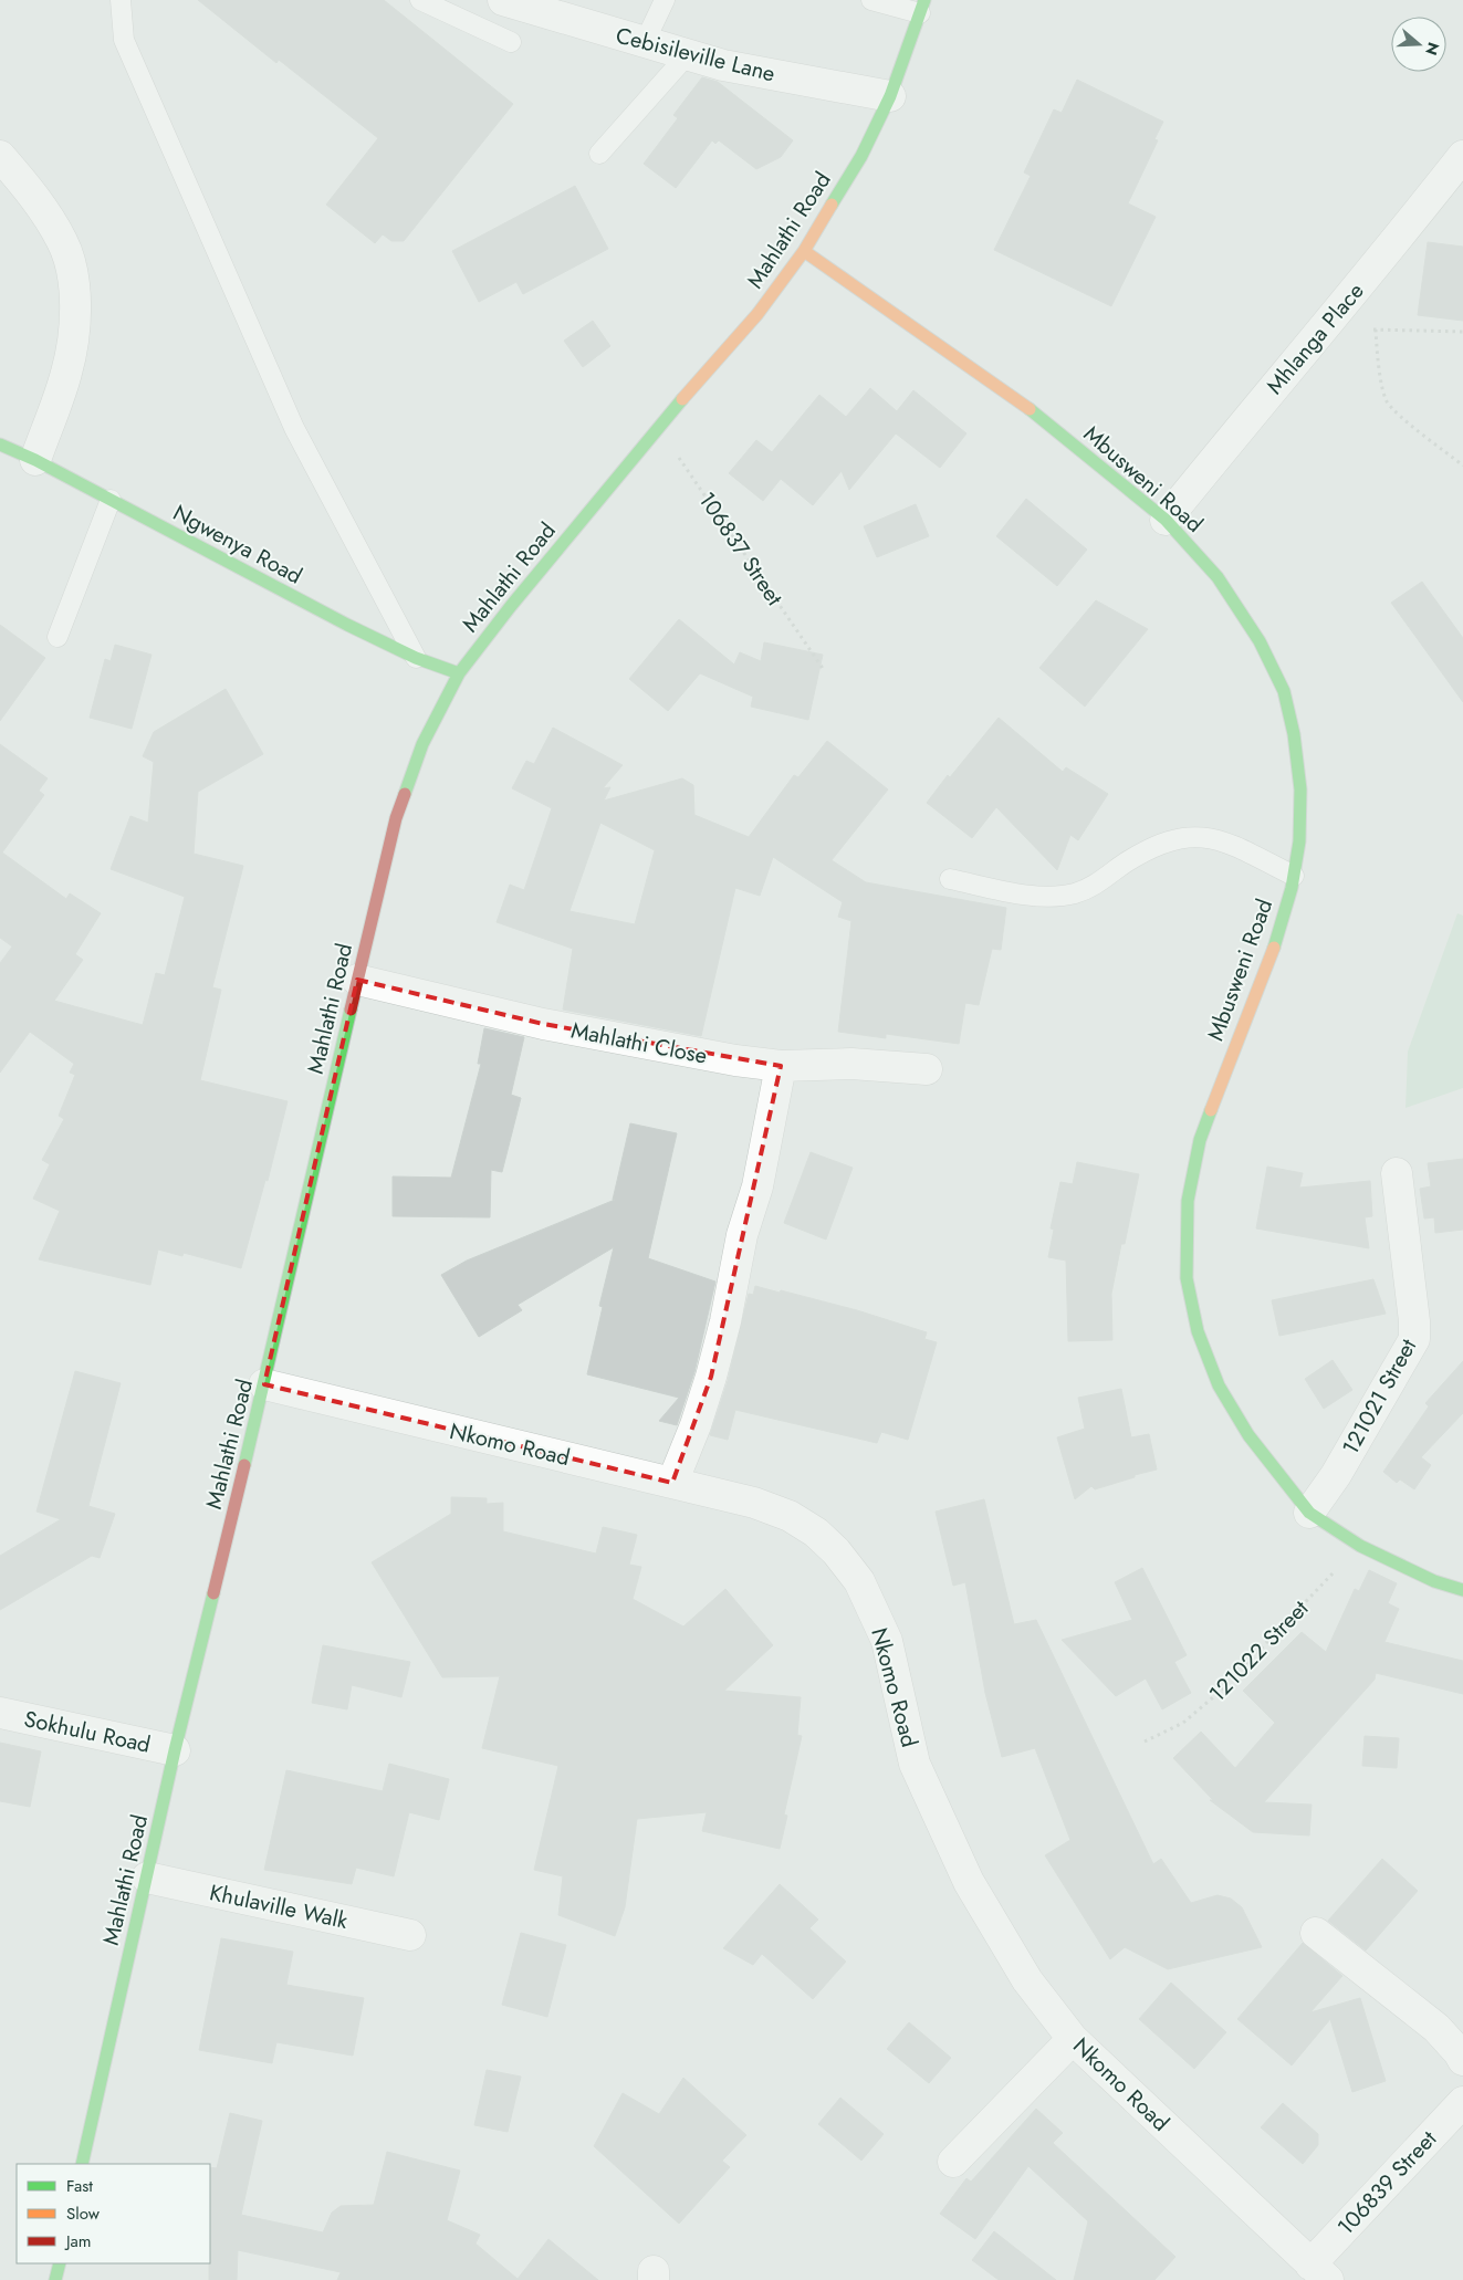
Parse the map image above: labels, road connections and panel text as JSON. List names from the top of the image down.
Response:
{
  "streets": {
    "street": [
      "Cebisileville Lane",
      "Mahlathi Road",
      "Mhlanga Place",
      "Mbusweni Road",
      "Ngwenya Road",
      "Mahlathi Close",
      "121021 Street",
      "Nkomo Road",
      "Sokhulu Road",
      "Khulaville Walk",
      "106839 Street"
    ],
    "path": ["106837 Street", "121022 Street"]
  },
  "crossings": [
    ["Cebisileville Lane", "Mahlathi Road"],
    ["Mahlathi Road", "Mbusweni Road"],
    ["Mahlathi Road", "Ngwenya Road"],
    ["Mahlathi Road", "106837 Street"],
    ["Mahlathi Road", "Mahlathi Close"],
    ["Mahlathi Road", "Nkomo Road"],
    ["Mahlathi Road", "Sokhulu Road"],
    ["Mahlathi Road", "Khulaville Walk"],
    ["Mhlanga Place", "Mbusweni Road"],
    ["Mbusweni Road", "121021 Street"],
    ["Mbusweni Road", "121022 Street"],
    ["Nkomo Road", "106839 Street"]
  ],
  "legend": ["Fast", "Slow", "Jam"],
  "north": "right"
}
